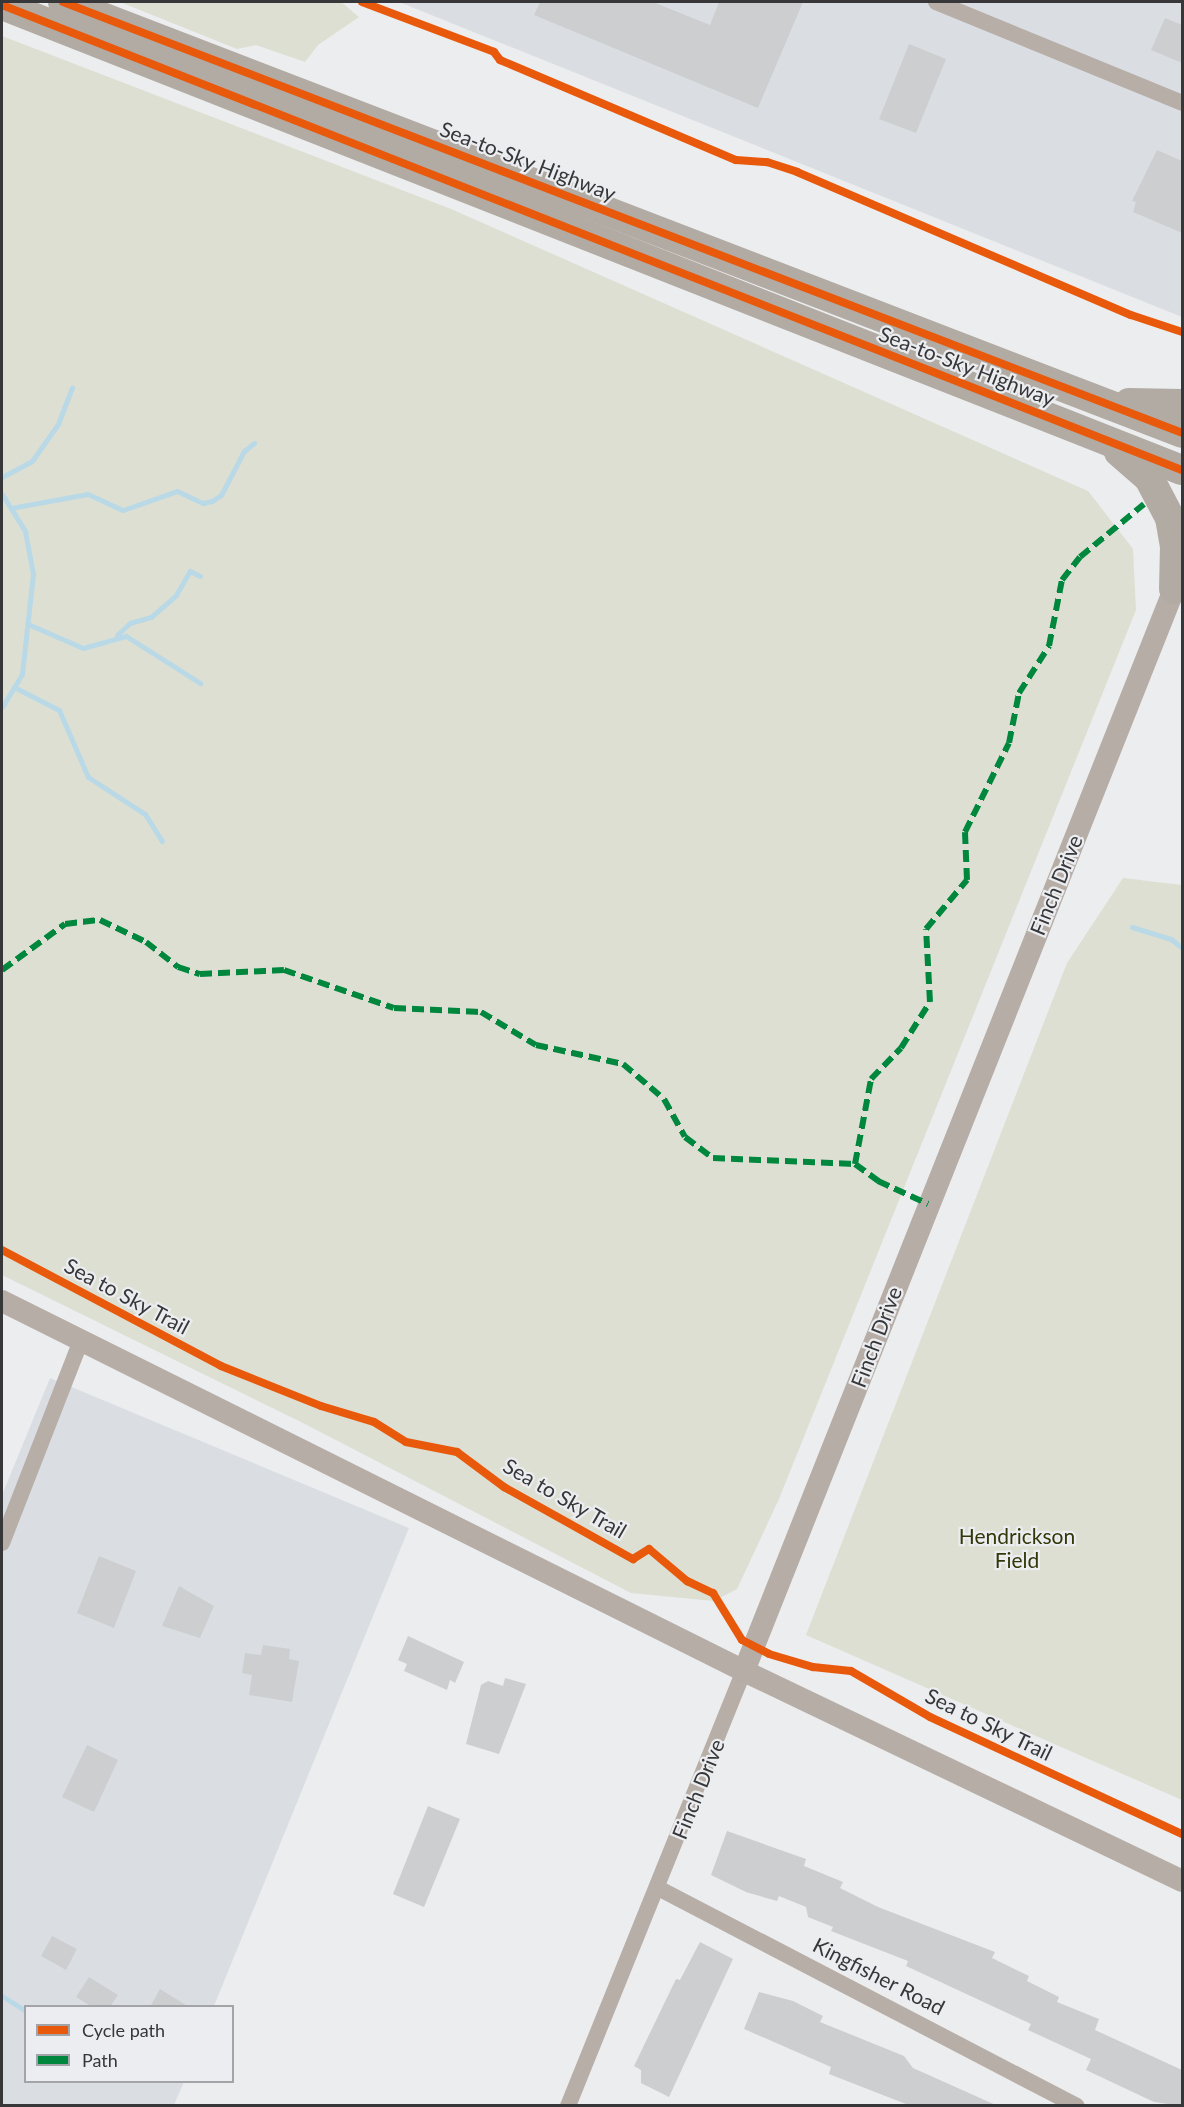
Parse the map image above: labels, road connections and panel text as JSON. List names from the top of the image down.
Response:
{
  "streets": {
    "highway": ["Sea-to-Sky Highway"],
    "street": ["Finch Drive", "Kingfisher Road"],
    "cycle path": ["Sea to Sky Trail"]
  },
  "crossings": [
    ["Finch Drive", "Kingfisher Road"]
  ],
  "parks": ["Hendrickson Field"],
  "legend": ["Cycle path", "Path"]
}
